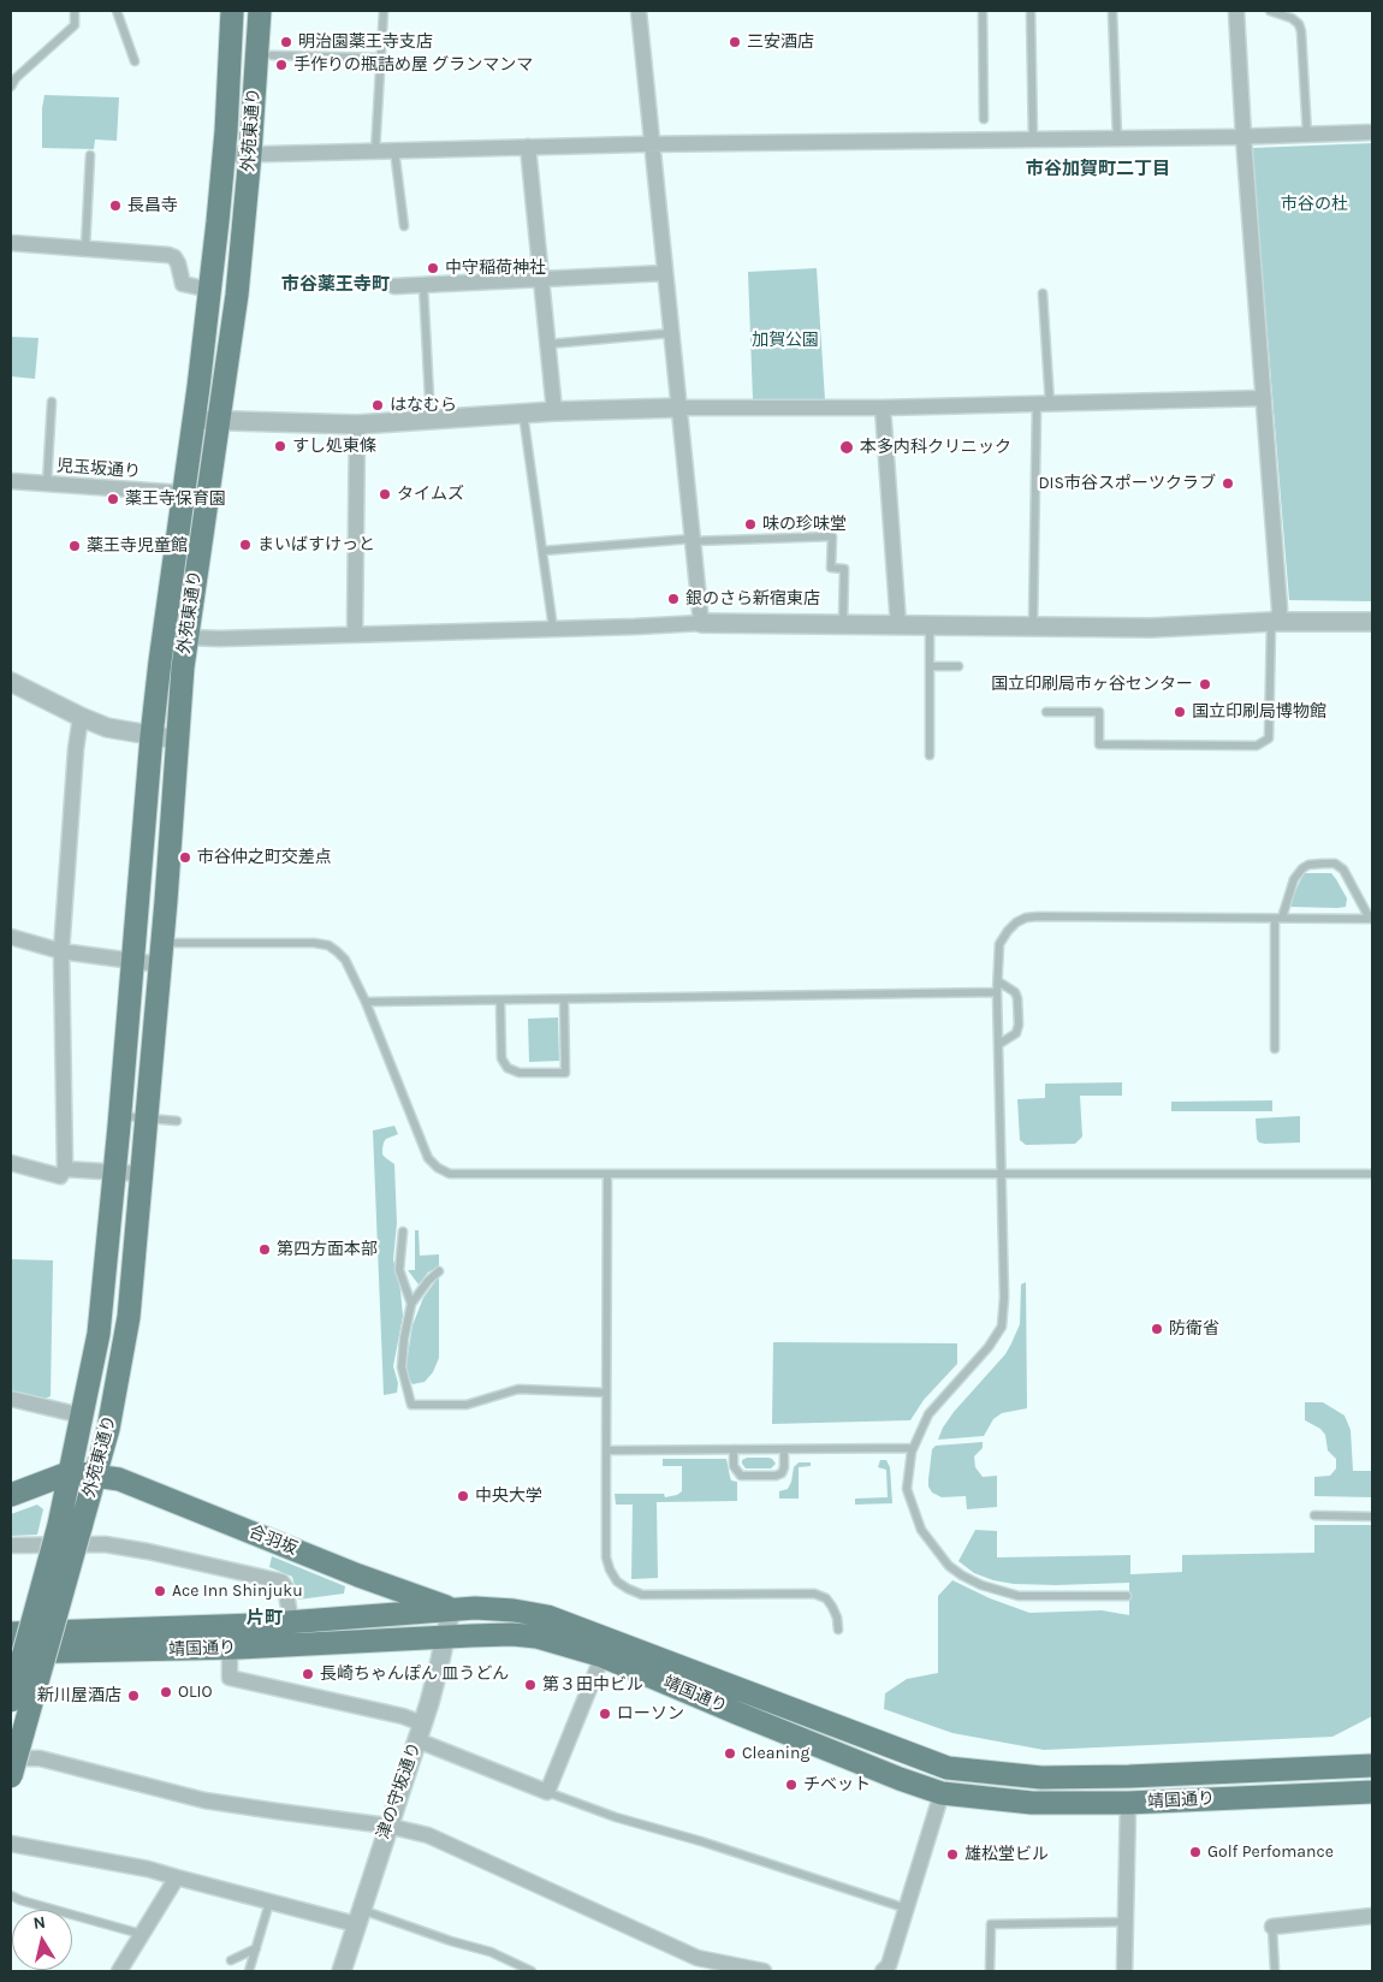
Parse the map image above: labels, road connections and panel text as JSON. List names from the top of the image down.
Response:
{
  "streets": {
    "main road": ["外苑東通り", "合羽坂", "靖国通り"],
    "street": ["児玉坂通り", "津の守坂通り"]
  },
  "crossings": [
    ["外苑東通り", "児玉坂通り"],
    ["外苑東通り", "合羽坂"],
    ["合羽坂", "靖国通り"],
    ["合羽坂", "津の守坂通り"],
    ["靖国通り", "津の守坂通り"]
  ],
  "districts": ["市谷加賀町二丁目", "市谷薬王寺町", "片町"],
  "parks": ["市谷の杜", "加賀公園"],
  "places": [
    "明治園薬王寺支店",
    "三安酒店",
    "手作りの瓶詰め屋 グランマンマ",
    "長昌寺",
    "中守稲荷神社",
    "はなむら",
    "すし処東條",
    "本多内科クリニック",
    "DIS市谷スポーツクラブ",
    "タイムズ",
    "薬王寺保育園",
    "味の珍味堂",
    "まいばすけっと",
    "薬王寺児童館",
    "銀のさら新宿東店",
    "国立印刷局市ヶ谷センター",
    "国立印刷局博物館",
    "市谷仲之町交差点",
    "第四方面本部",
    "防衛省",
    "中央大学",
    "Ace Inn Shinjuku",
    "長崎ちゃんぽん 皿うどん",
    "第３田中ビル",
    "OLIO",
    "新川屋酒店",
    "ローソン",
    "Cleaning",
    "チベット",
    "Golf Perfomance",
    "雄松堂ビル"
  ],
  "north": "top"
}
